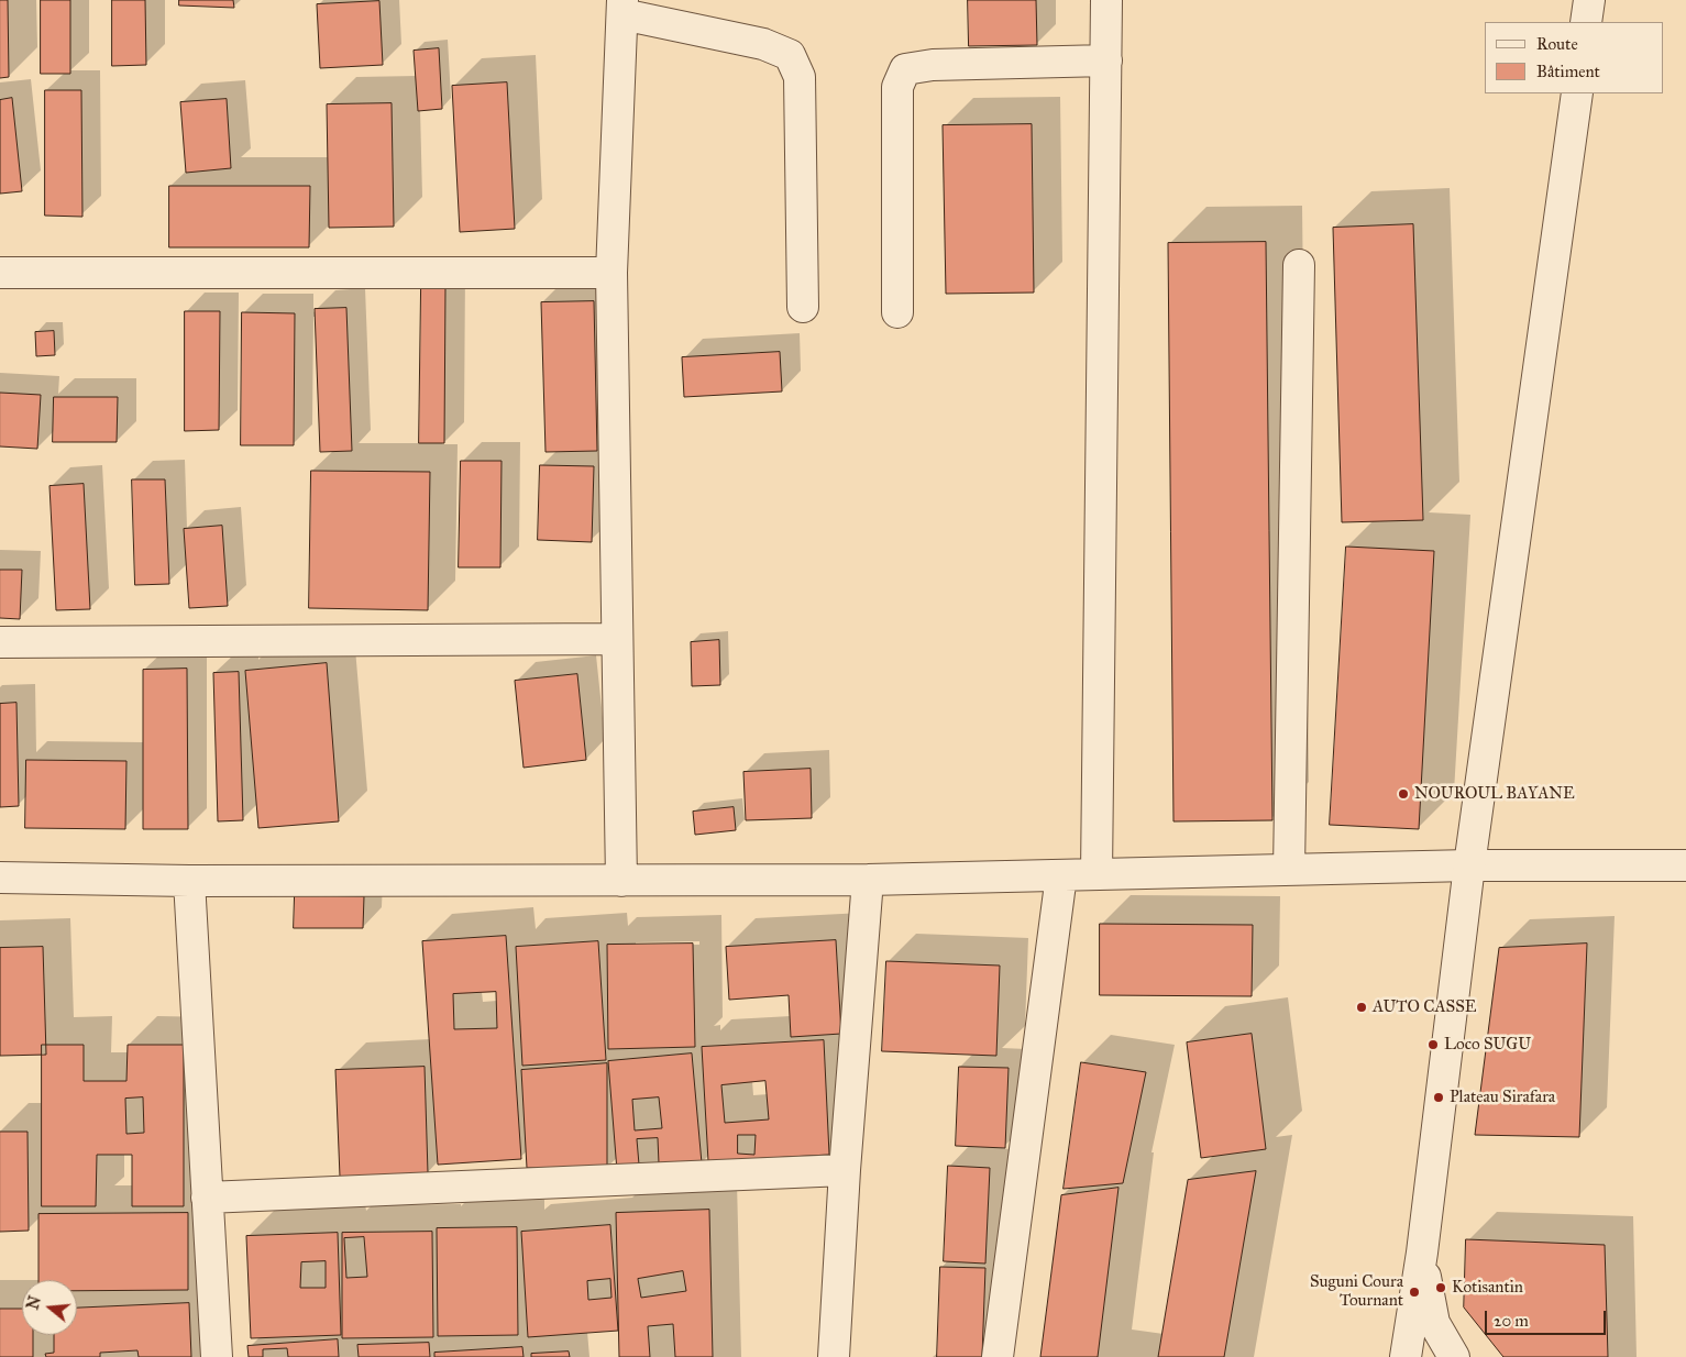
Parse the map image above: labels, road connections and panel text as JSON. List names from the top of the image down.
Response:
{
  "places": [
    "NOUROUL BAYANE",
    "AUTO CASSE",
    "Loco SUGU",
    "Plateau Sirafara",
    "Kotisantin",
    "Suguni Coura Tournant"
  ],
  "legend": ["Route", "Bâtiment"],
  "scale_bar": "20 m",
  "north": "left"
}
